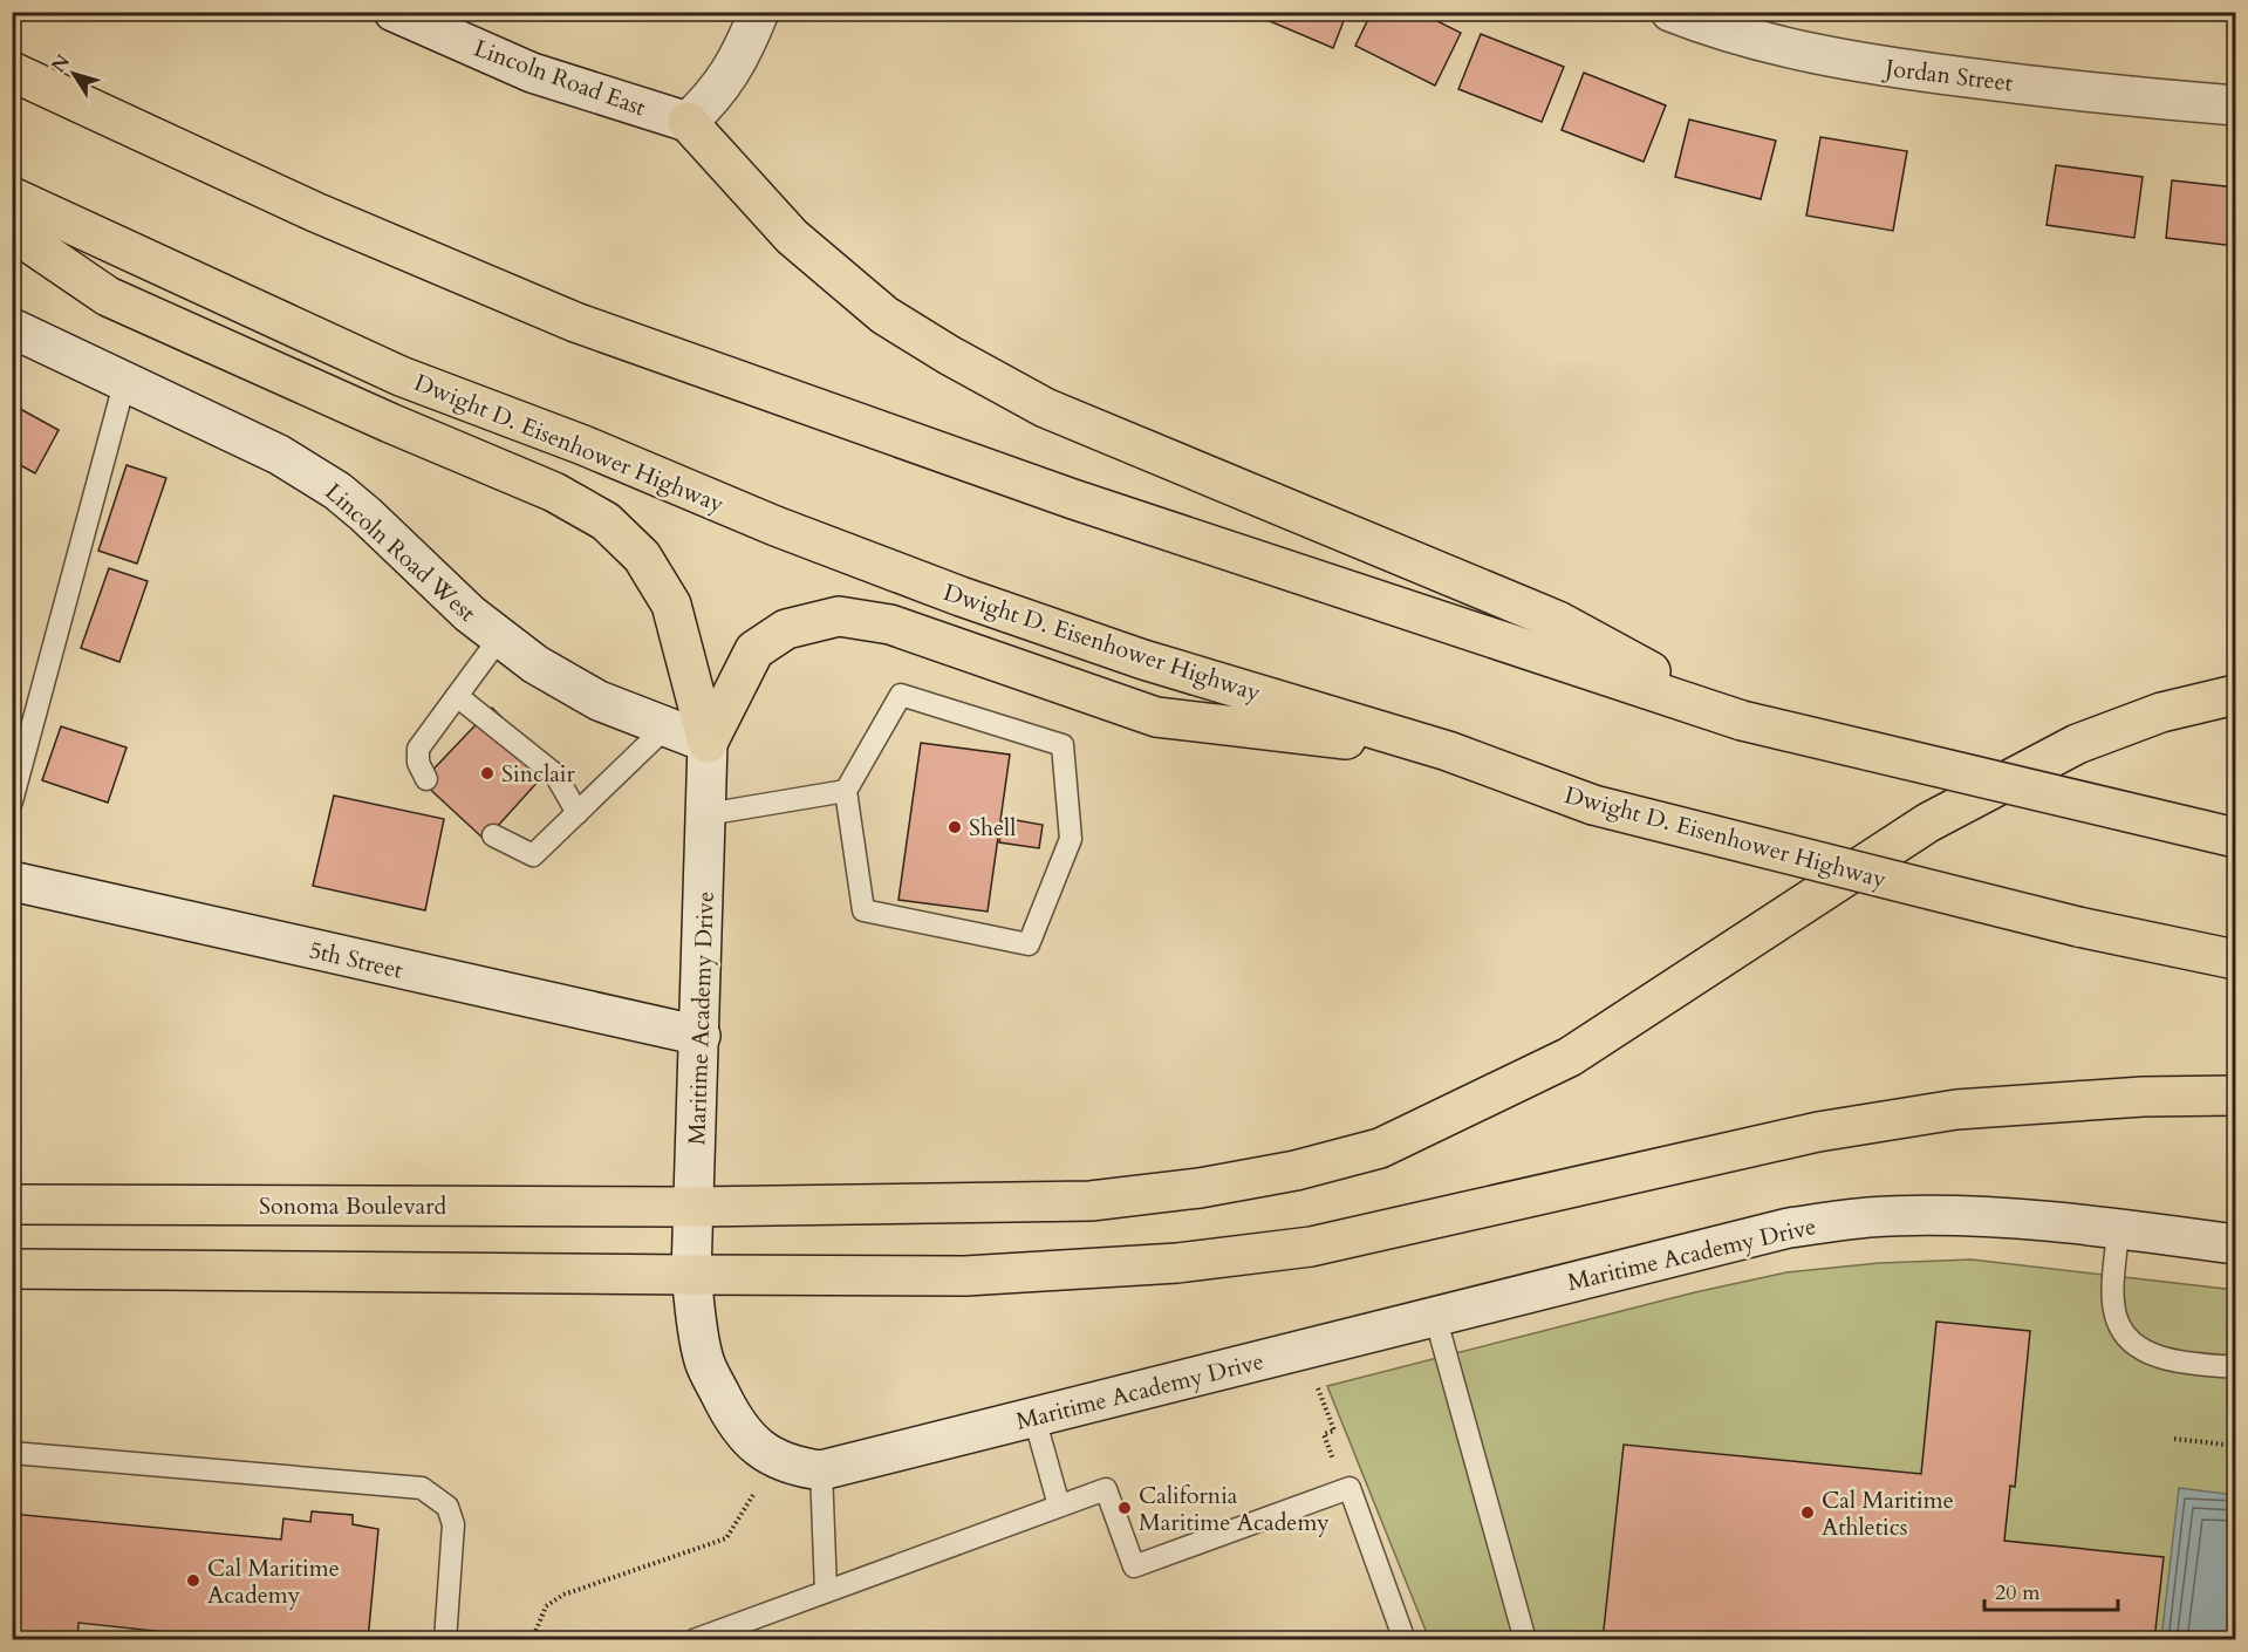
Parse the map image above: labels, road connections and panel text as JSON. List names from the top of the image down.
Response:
{
  "streets": {
    "main road": ["Dwight D. Eisenhower Highway", "Sonoma Boulevard"],
    "street": [
      "Jordan Street",
      "Lincoln Road East",
      "Lincoln Road West",
      "5th Street",
      "Maritime Academy Drive"
    ]
  },
  "crossings": [
    ["Lincoln Road West", "Maritime Academy Drive"],
    ["5th Street", "Maritime Academy Drive"],
    ["Maritime Academy Drive", "Sonoma Boulevard"]
  ],
  "places": [
    "Sinclair",
    "Shell",
    "California Maritime Academy",
    "Cal Maritime Athletics",
    "Cal Maritime Academy"
  ],
  "scale_bar": "20 m",
  "north": "top left"
}
